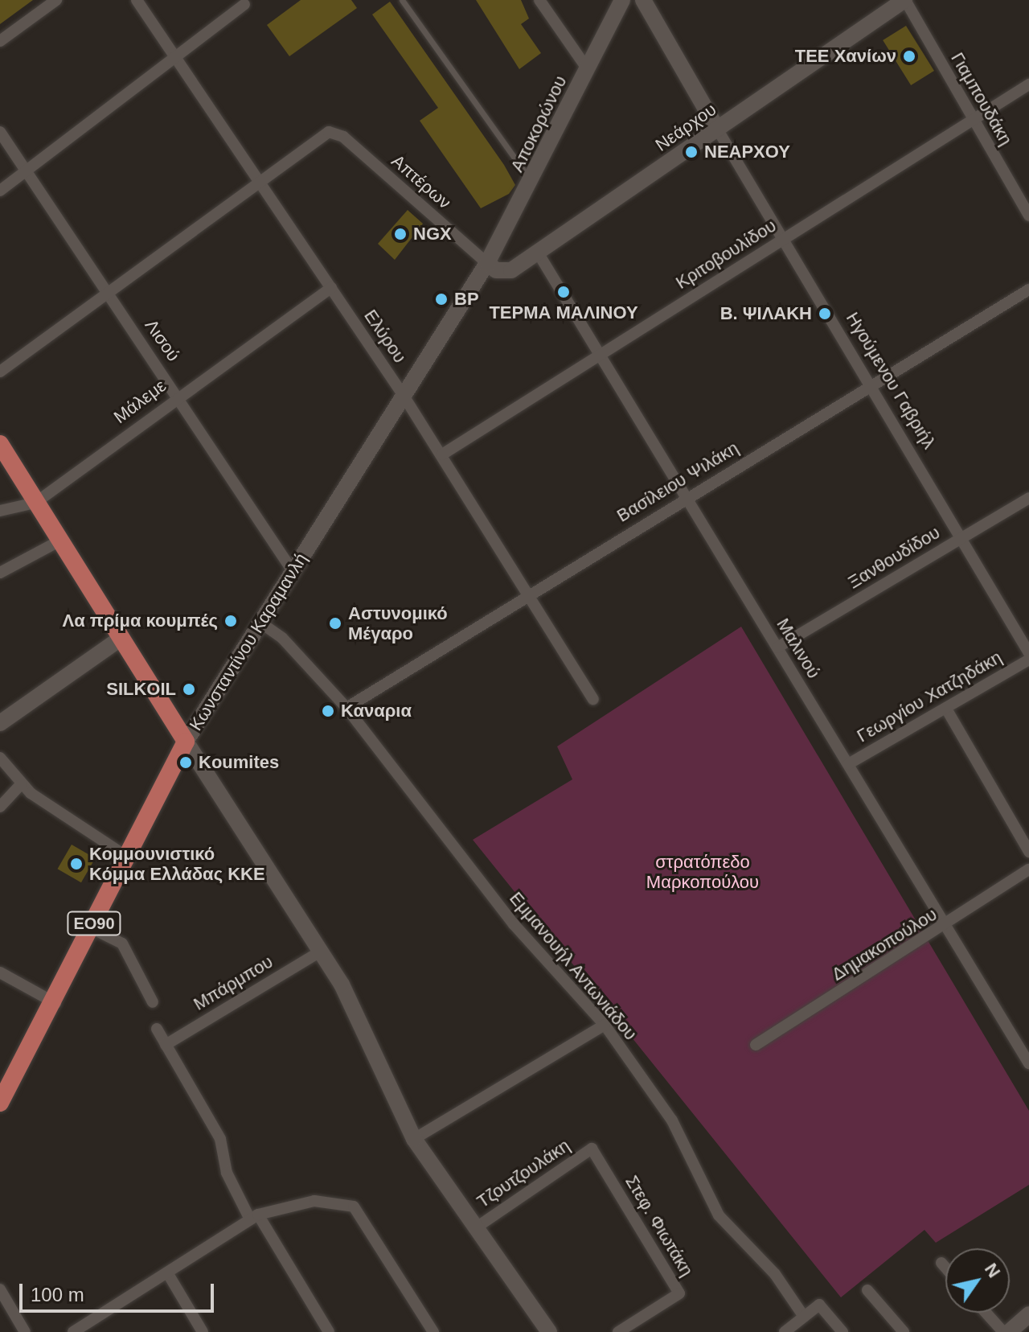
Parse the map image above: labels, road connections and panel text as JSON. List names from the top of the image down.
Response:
{
  "streets": {
    "main road": [
      "Αποκορώνου",
      "Νεάρχου",
      "Κωνσταντίνου Καραμανλή",
      "ΕΟ90"
    ],
    "street": [
      "Γιαμπουδάκη",
      "Απτέρων",
      "Κριτοβουλίδου",
      "Ελύρου",
      "Λισού",
      "Ηγούμενου Γαβριήλ",
      "Μάλεμε",
      "Βασίλειου Ψιλάκη",
      "Ξανθουδίδου",
      "Μαλινού",
      "Γεωργίου Χατζηδάκη",
      "Δημακοπούλου",
      "Εμμανουήλ Αντωνιάδου",
      "Μπάρμπου",
      "Τζουτζουλάκη",
      "Στεφ. Φιωτάκη"
    ]
  },
  "crossings": [
    ["Γιαμπουδάκη", "Νεάρχου"],
    ["Γιαμπουδάκη", "Κριτοβουλίδου"],
    ["Αποκορώνου", "Νεάρχου"],
    ["Αποκορώνου", "Απτέρων"],
    ["Αποκορώνου", "Κωνσταντίνου Καραμανλή"],
    ["Νεάρχου", "Απτέρων"],
    ["Νεάρχου", "Ηγούμενου Γαβριήλ"],
    ["Νεάρχου", "Κωνσταντίνου Καραμανλή"],
    ["Νεάρχου", "Μαλινού"],
    ["Απτέρων", "Ελύρου"],
    ["Απτέρων", "Κωνσταντίνου Καραμανλή"],
    ["Κριτοβουλίδου", "Ελύρου"],
    ["Κριτοβουλίδου", "Ηγούμενου Γαβριήλ"],
    ["Κριτοβουλίδου", "Μαλινού"],
    ["Ελύρου", "Μάλεμε"],
    ["Ελύρου", "Βασίλειου Ψιλάκη"],
    ["Ελύρου", "Κωνσταντίνου Καραμανλή"],
    ["Λισού", "Μάλεμε"],
    ["Λισού", "Κωνσταντίνου Καραμανλή"],
    ["Ηγούμενου Γαβριήλ", "Βασίλειου Ψιλάκη"],
    ["Ηγούμενου Γαβριήλ", "Ξανθουδίδου"],
    ["Βασίλειου Ψιλάκη", "Μαλινού"],
    ["Βασίλειου Ψιλάκη", "Εμμανουήλ Αντωνιάδου"],
    ["Ξανθουδίδου", "Μαλινού"],
    ["Κωνσταντίνου Καραμανλή", "Εμμανουήλ Αντωνιάδου"],
    ["Μαλινού", "Γεωργίου Χατζηδάκη"],
    ["Μαλινού", "Δημακοπούλου"],
    ["Τζουτζουλάκη", "Στεφ. Φιωτάκη"]
  ],
  "parks": ["στρατόπεδο Μαρκοπούλου"],
  "places": [
    "ΤΕΕ Χανίων",
    "ΝΕΑΡΧΟΥ",
    "NGX",
    "ΤΕΡΜΑ ΜΑΛΙΝΟΥ",
    "BP",
    "Β. ΨΙΛΑΚΗ",
    "Λα πρίμα κουμπές",
    "Αστυνομικό Μέγαρο",
    "SILKOIL",
    "Καναρια",
    "Koumites",
    "Κομμουνιστικό Κόμμα Ελλάδας ΚΚΕ"
  ],
  "scale_bar": "100 m",
  "north": "top right"
}
